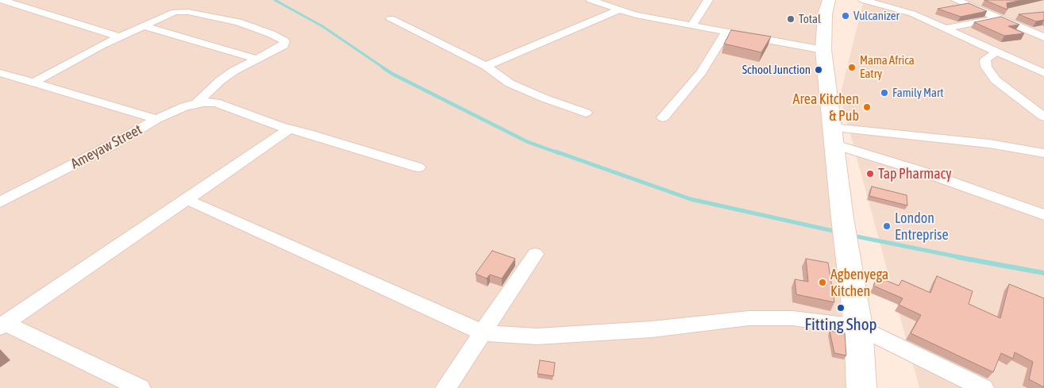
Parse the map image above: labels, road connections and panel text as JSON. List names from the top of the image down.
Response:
{
  "streets": {
    "street": ["Ameyaw Street"]
  },
  "places": [
    "Vulcanizer",
    "Total",
    "Mama Africa Eatry",
    "School Junction",
    "Family Mart",
    "Area Kitchen & Pub",
    "Tap Pharmacy",
    "London Entreprise",
    "Agbenyega Kitchen",
    "Fitting Shop"
  ]
}
